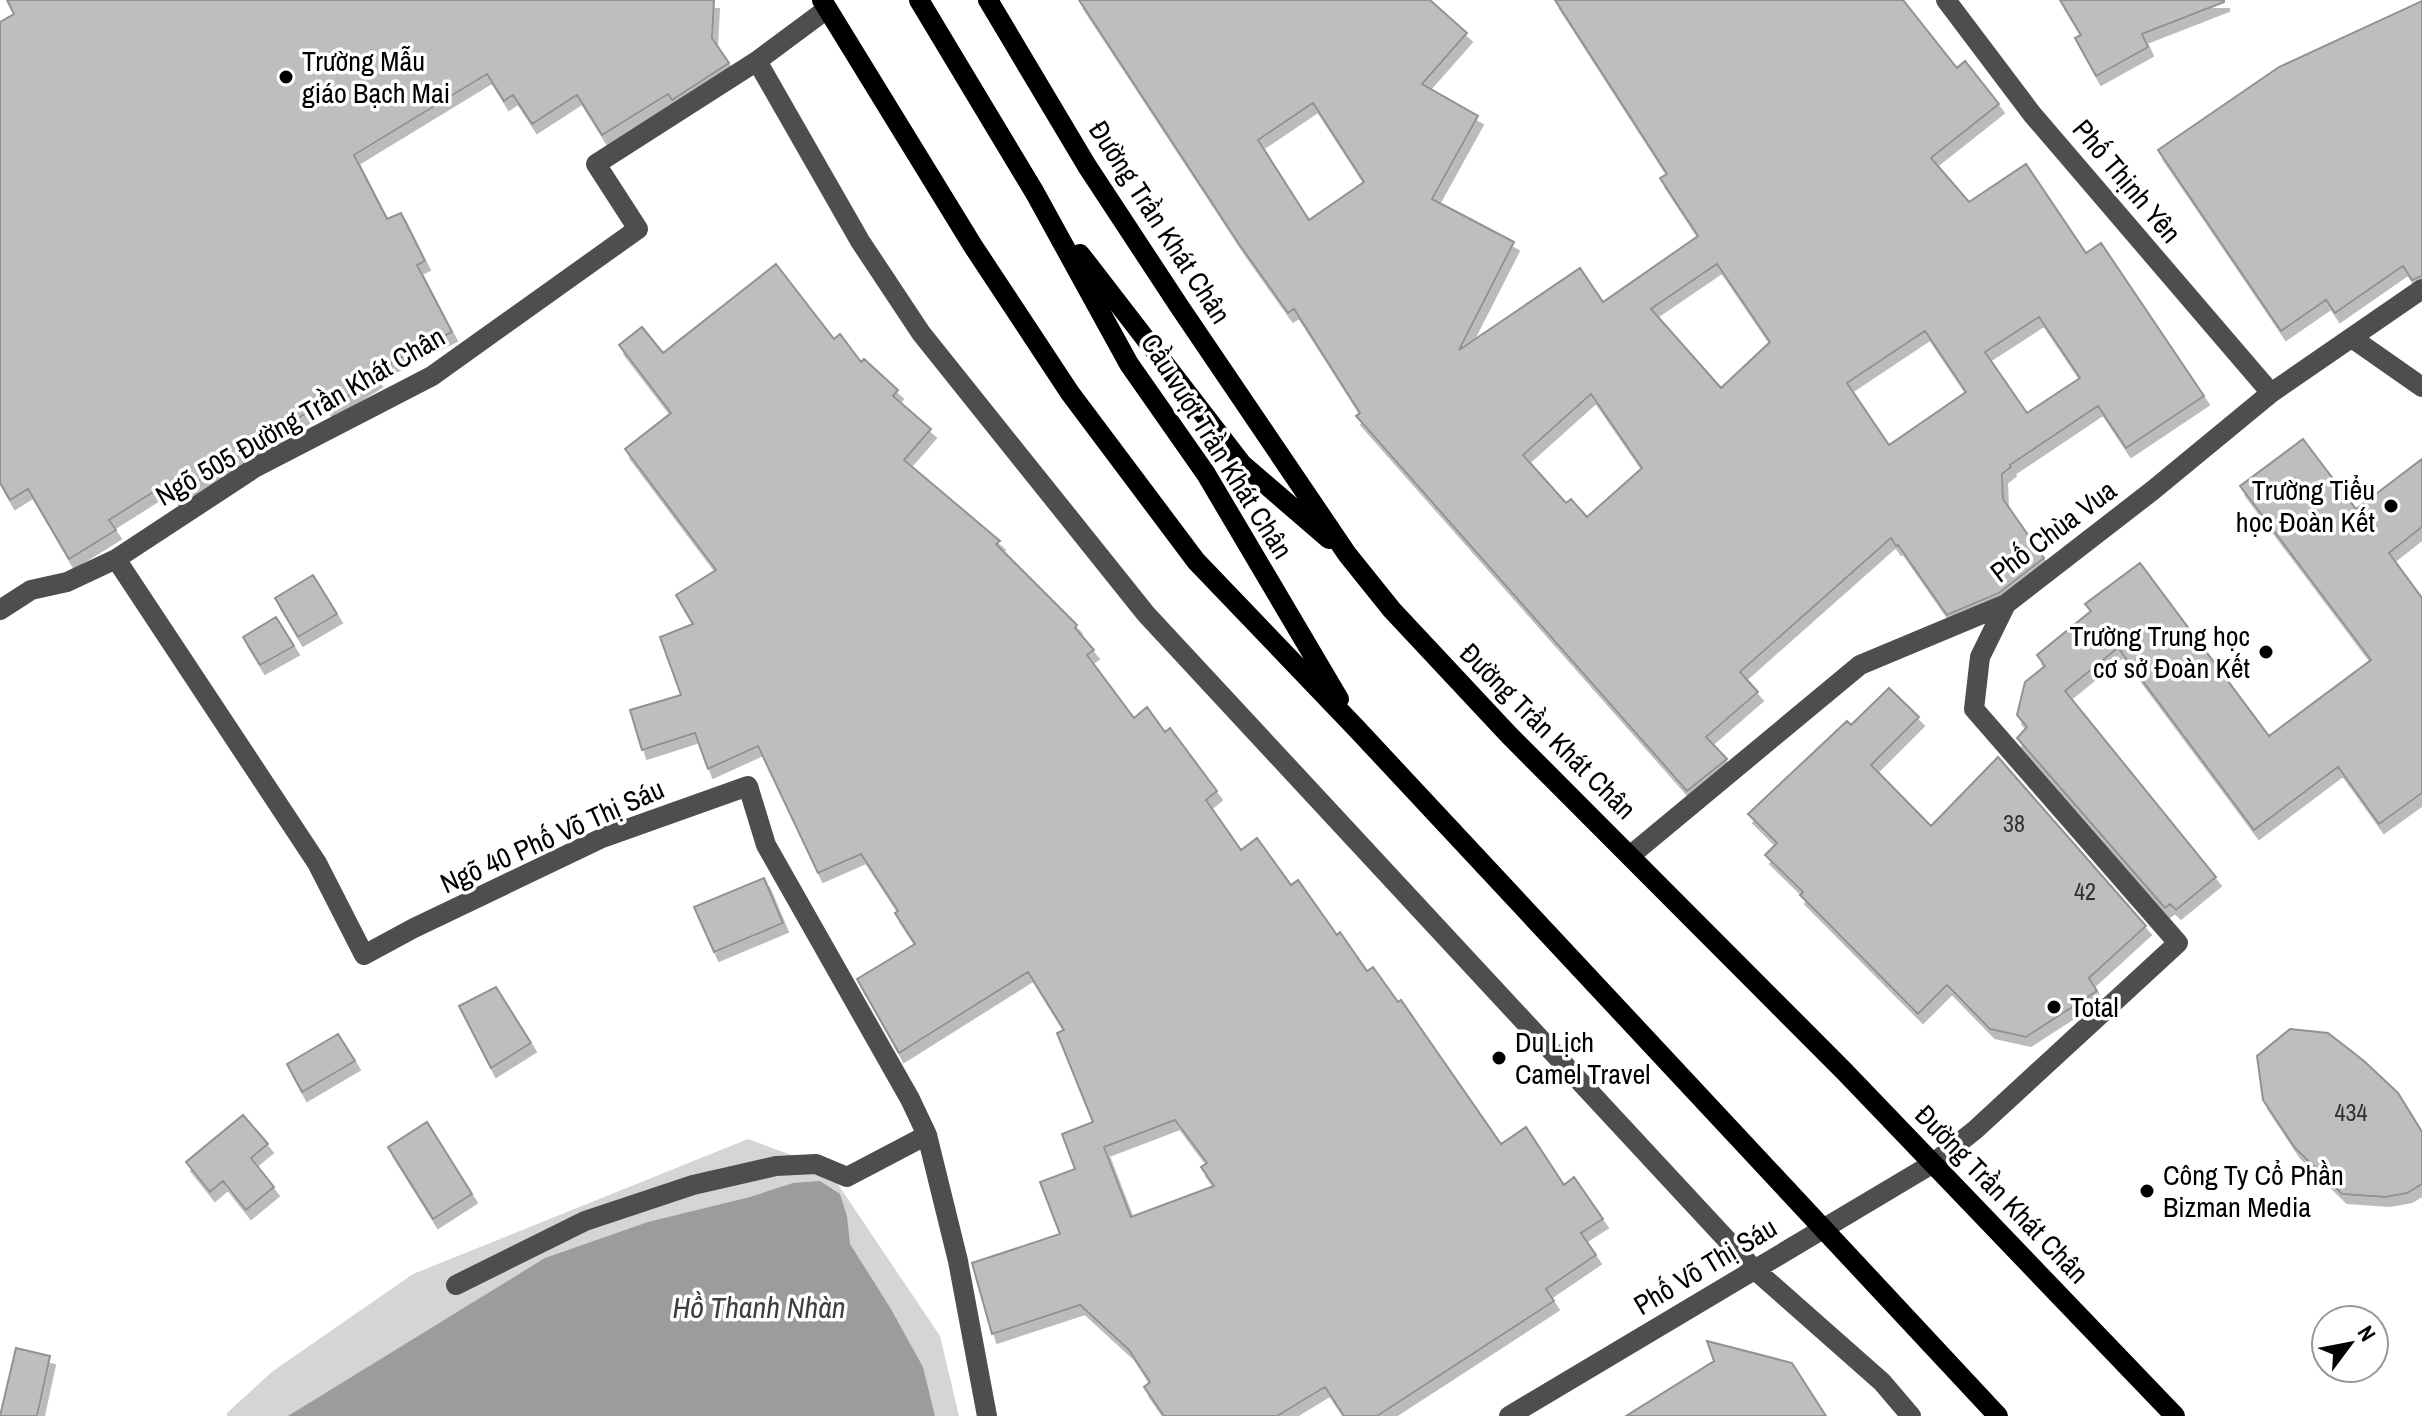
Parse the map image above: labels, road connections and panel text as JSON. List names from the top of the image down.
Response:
{
  "streets": {
    "main road": ["Đường Trần Khát Chân", "Cầu vượt Trần Khát Chân"],
    "street": [
      "Phố Thịnh Yên",
      "Ngõ 505 Đường Trần Khát Chân",
      "Phố Chùa Vua",
      "Ngõ 40 Phố Võ Thị Sáu",
      "Phố Võ Thị Sáu"
    ]
  },
  "crossings": [
    ["Phố Thịnh Yên", "Phố Chùa Vua"],
    ["Đường Trần Khát Chân", "Cầu vượt Trần Khát Chân"],
    ["Đường Trần Khát Chân", "Phố Chùa Vua"],
    ["Đường Trần Khát Chân", "Phố Võ Thị Sáu"],
    ["Ngõ 505 Đường Trần Khát Chân", "Ngõ 40 Phố Võ Thị Sáu"],
    ["Phố Chùa Vua", "Phố Võ Thị Sáu"]
  ],
  "water": ["Hồ Thanh Nhàn"],
  "places": [
    "Trường Mẫu giáo Bạch Mai",
    "Trường Tiểu học Đoàn Kết",
    "Trường Trung học cơ sở Đoàn Kết",
    "Total",
    "Du Lịch Camel Travel",
    "Công Ty Cổ Phần Bizman Media"
  ],
  "house_numbers": ["38", "42", "434"],
  "north": "top right"
}
